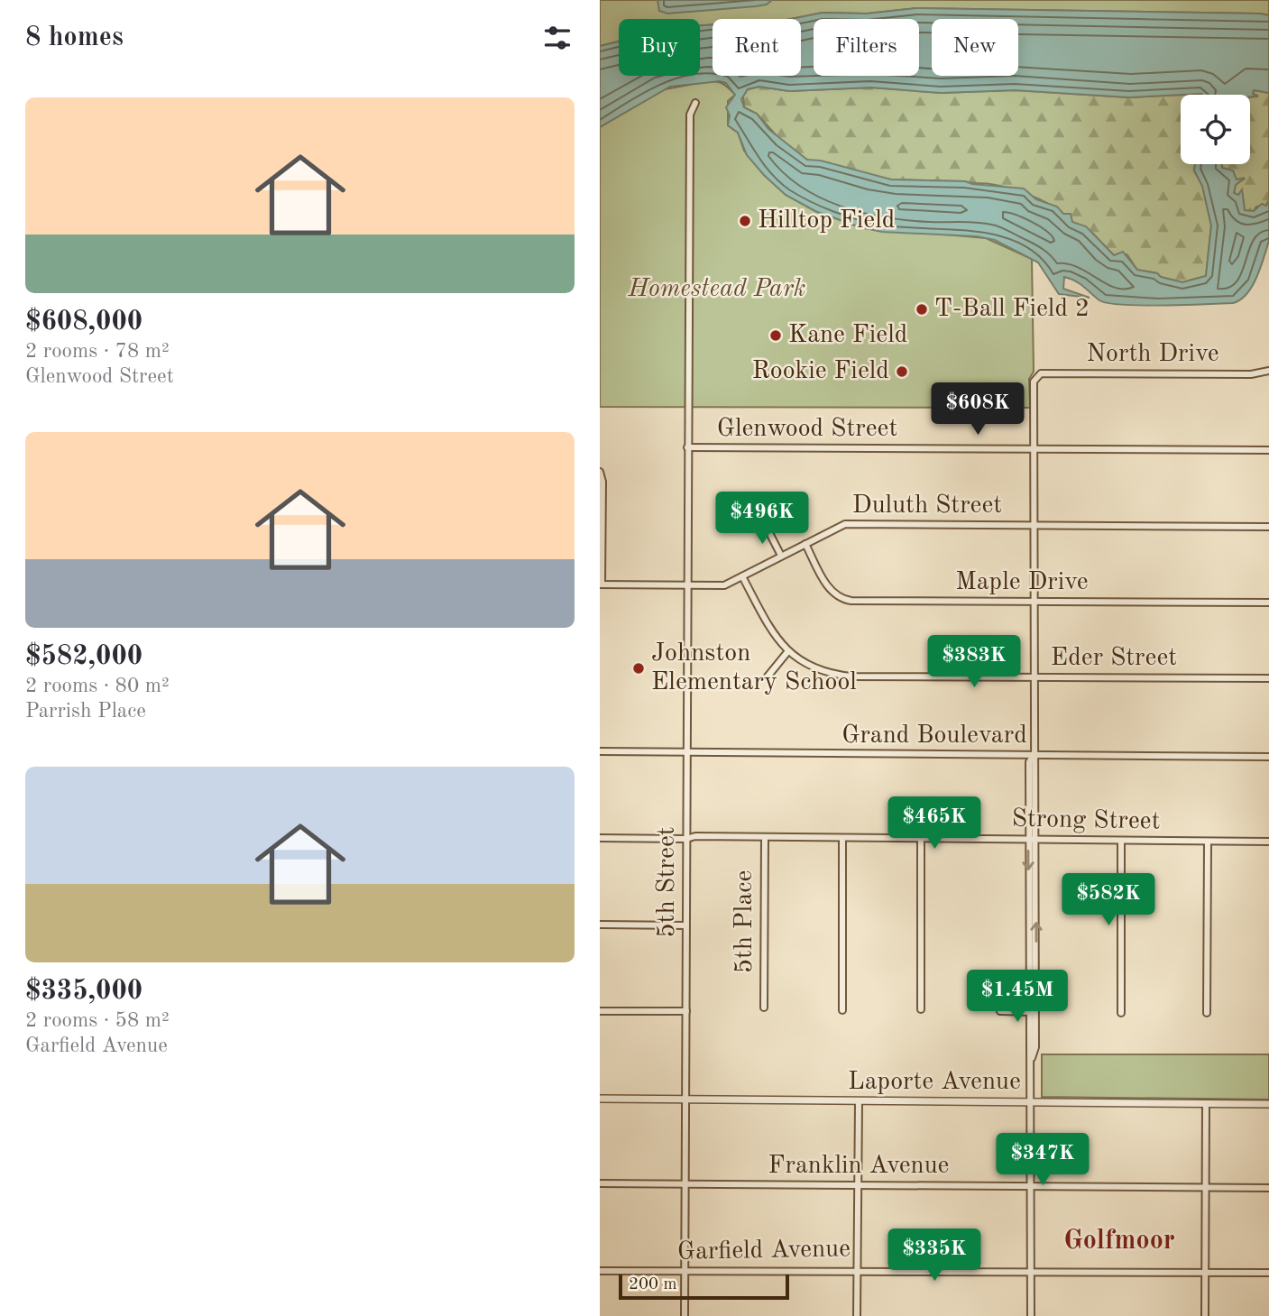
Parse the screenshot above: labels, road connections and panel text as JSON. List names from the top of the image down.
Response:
{
  "streets": {
    "street": [
      "North Drive",
      "Glenwood Street",
      "Duluth Street",
      "Maple Drive",
      "Eder Street",
      "Grand Boulevard",
      "Strong Street",
      "5th Street",
      "5th Place",
      "Laporte Avenue",
      "Franklin Avenue",
      "Garfield Avenue"
    ]
  },
  "crossings": [
    ["North Drive", "Glenwood Street"],
    ["Glenwood Street", "5th Street"],
    ["Duluth Street", "Maple Drive"],
    ["Duluth Street", "Eder Street"],
    ["Duluth Street", "5th Street"],
    ["Grand Boulevard", "5th Street"],
    ["Strong Street", "5th Street"],
    ["Strong Street", "5th Place"],
    ["5th Street", "Laporte Avenue"],
    ["5th Street", "Franklin Avenue"],
    ["5th Street", "Garfield Avenue"]
  ],
  "districts": ["Golfmoor"],
  "parks": ["Homestead Park"],
  "places": [
    "Hilltop Field",
    "T-Ball Field 2",
    "Kane Field",
    "Rookie Field",
    "Johnston Elementary School"
  ],
  "scale_bar": "200 m",
  "page": {
    "heading": "8 homes",
    "chip": [
      "Buy",
      "Rent",
      "Filters",
      "New"
    ],
    "list": [
      {
        "name": "$608,000",
        "note": "2 rooms · 78 m² · Glenwood Street"
      },
      {
        "name": "$582,000",
        "note": "2 rooms · 80 m² · Parrish Place"
      },
      {
        "name": "$335,000",
        "note": "2 rooms · 58 m² · Garfield Avenue"
      }
    ],
    "price": [
      "$608K",
      "$496K",
      "$383K",
      "$465K",
      "$582K",
      "$1.45M",
      "$347K",
      "$335K"
    ],
    "scale": "200 m"
  }
}
